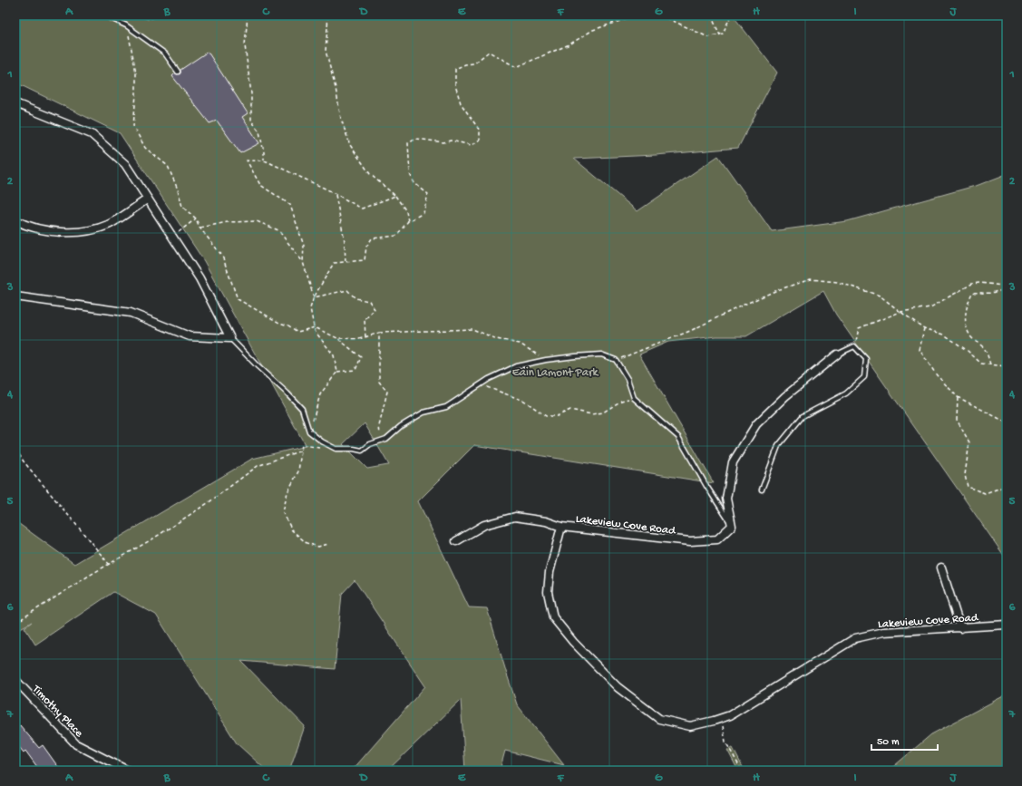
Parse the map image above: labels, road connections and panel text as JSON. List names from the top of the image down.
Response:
{
  "streets": {
    "street": ["Lakeview Cove Road", "Timothy Place"]
  },
  "parks": ["Eain Lamont Park"],
  "scale_bar": "50 m",
  "grid": {
    "columns": [
      "A",
      "B",
      "C",
      "D",
      "E",
      "F",
      "G",
      "H",
      "I",
      "J"
    ],
    "rows": [
      "1",
      "2",
      "3",
      "4",
      "5",
      "6",
      "7"
    ]
  }
}
